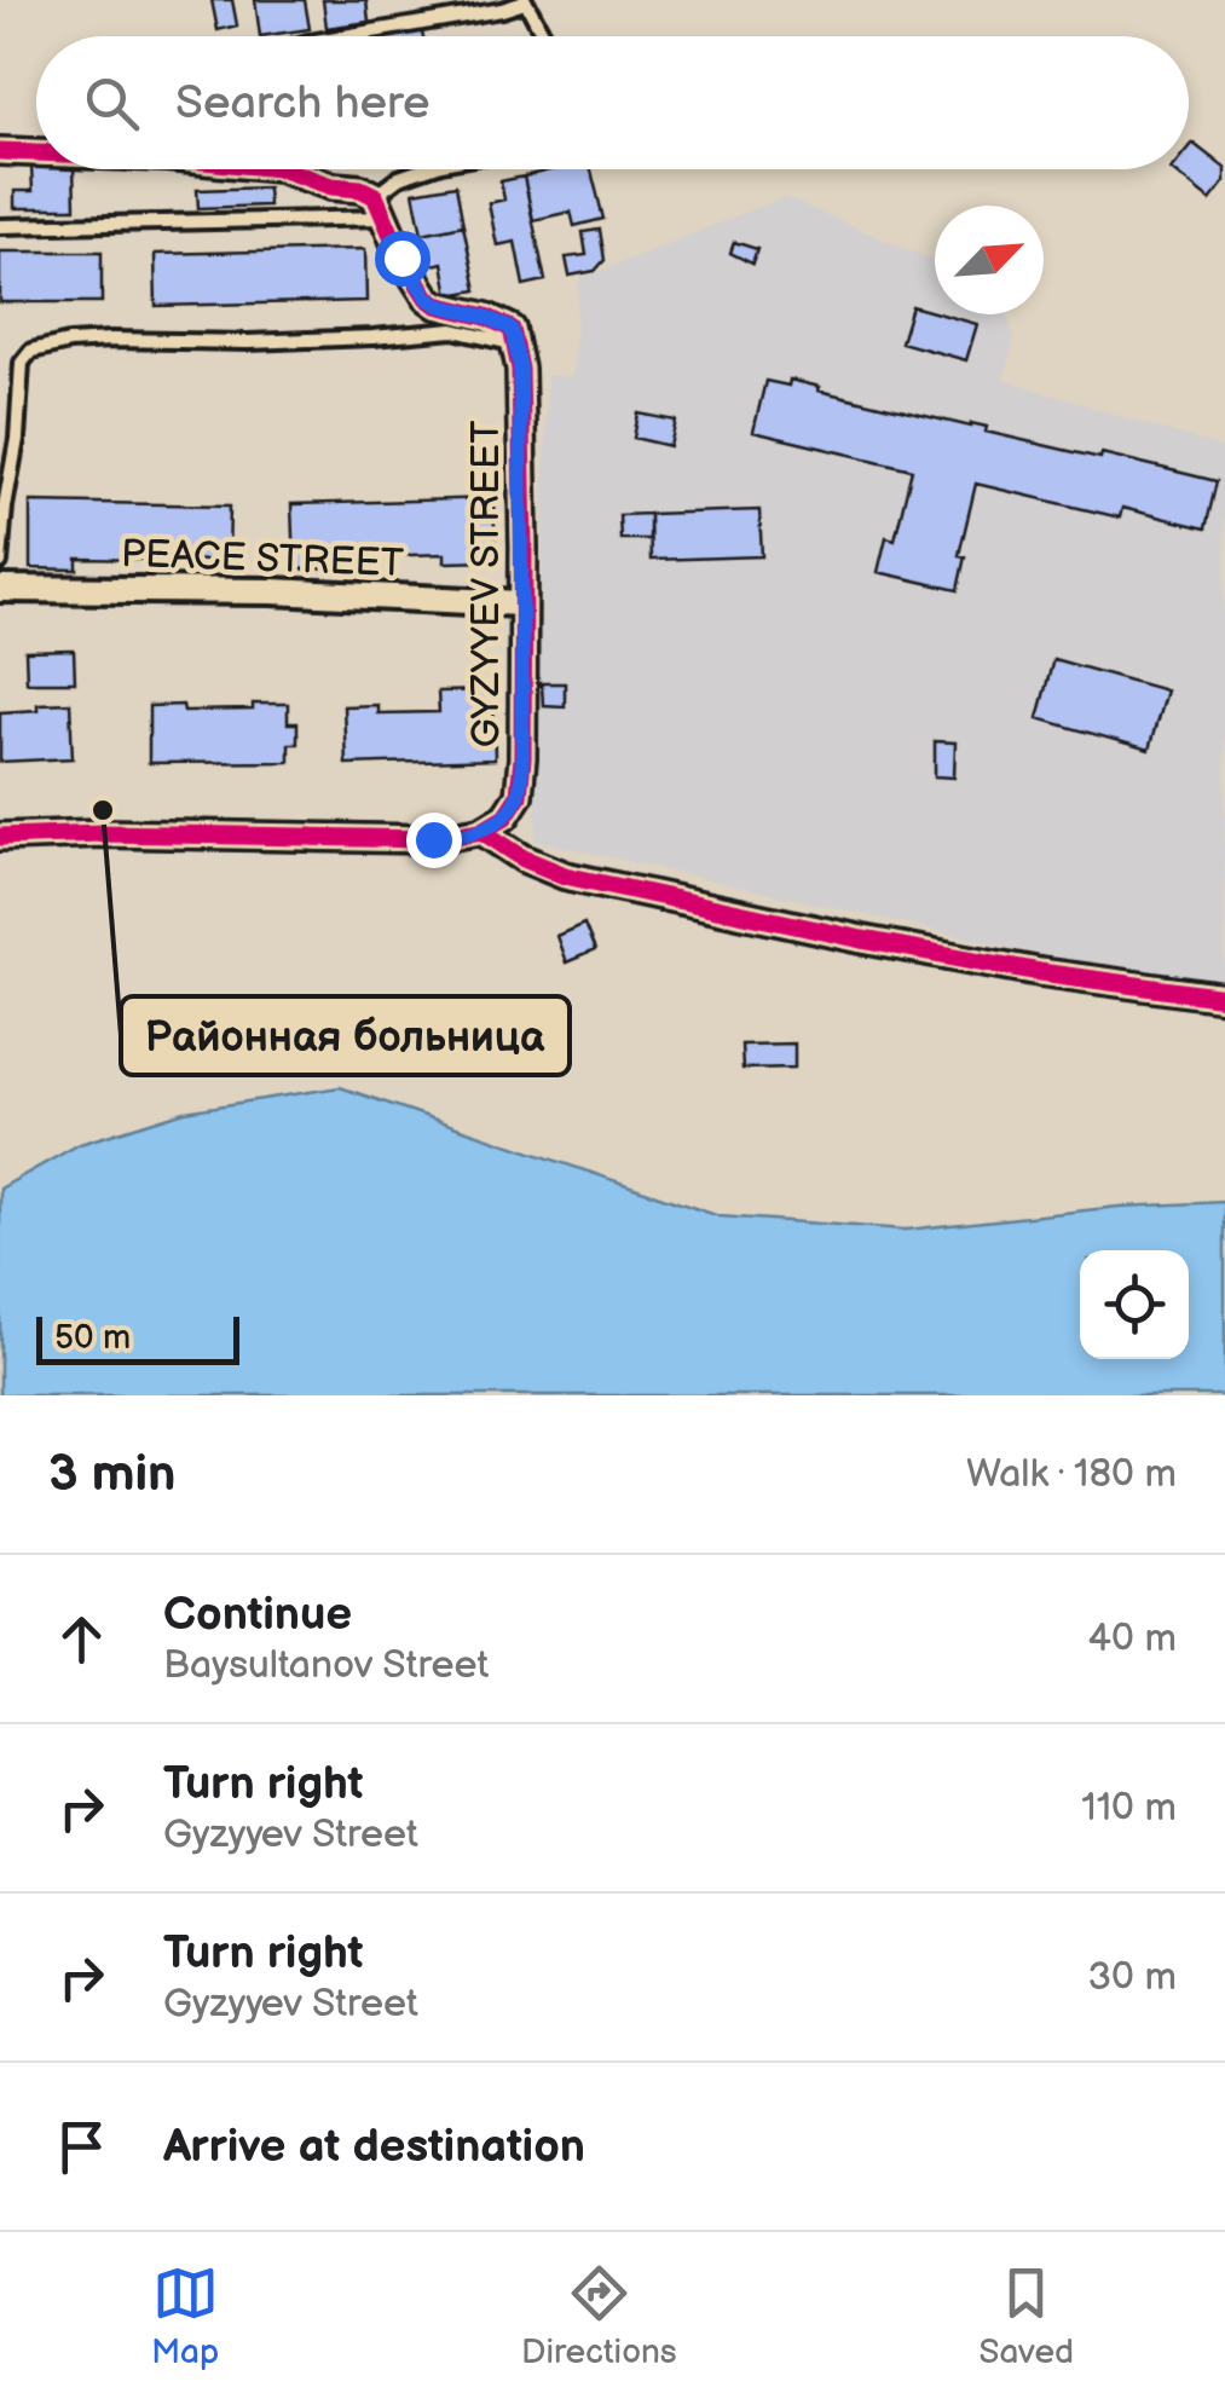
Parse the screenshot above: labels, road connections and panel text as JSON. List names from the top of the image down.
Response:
{
  "streets": {
    "street": ["PEACE STREET", "GYZYYEV STREET"]
  },
  "crossings": [
    ["PEACE STREET", "GYZYYEV STREET"]
  ],
  "places": ["Районная больница"],
  "scale_bar": "50 m",
  "north": "top right",
  "page": {
    "search": "Search here",
    "scale": "50 m",
    "heading": ["3 min", "Walk · 180 m"],
    "list": [
      ["Continue", "Baysultanov Street", "40 m"],
      ["Turn right", "Gyzyyev Street", "110 m"],
      ["Turn right", "Gyzyyev Street", "30 m"],
      "Arrive at destination"
    ],
    "nav": ["Map", "Directions", "Saved"]
  }
}
